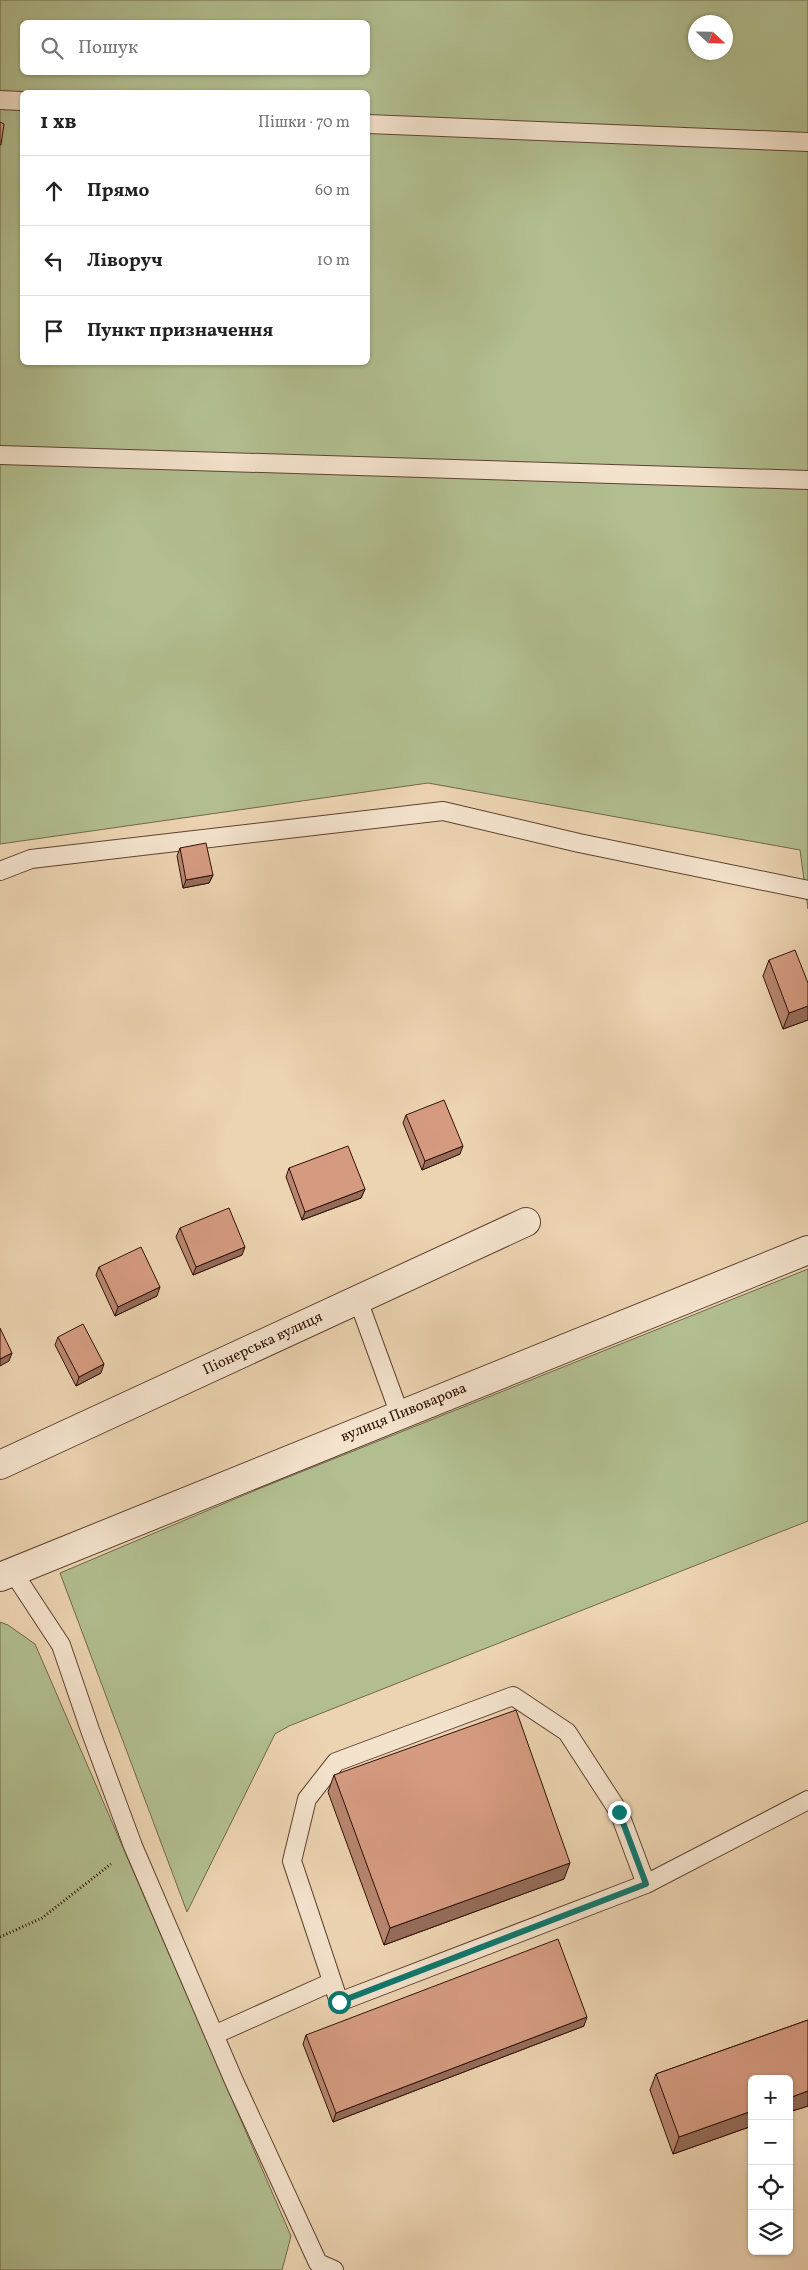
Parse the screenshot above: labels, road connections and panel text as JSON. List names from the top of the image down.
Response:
{
  "streets": {
    "street": ["Піонерська вулиця", "вулиця Пивоварова"]
  },
  "north": "right",
  "page": {
    "search": "Пошук",
    "heading": ["1 хв", "Пішки · 70 m"],
    "list": [
      ["Прямо", "60 m"],
      ["Ліворуч", "10 m"],
      "Пункт призначення"
    ],
    "map_buttons": ["+", "−"]
  }
}
